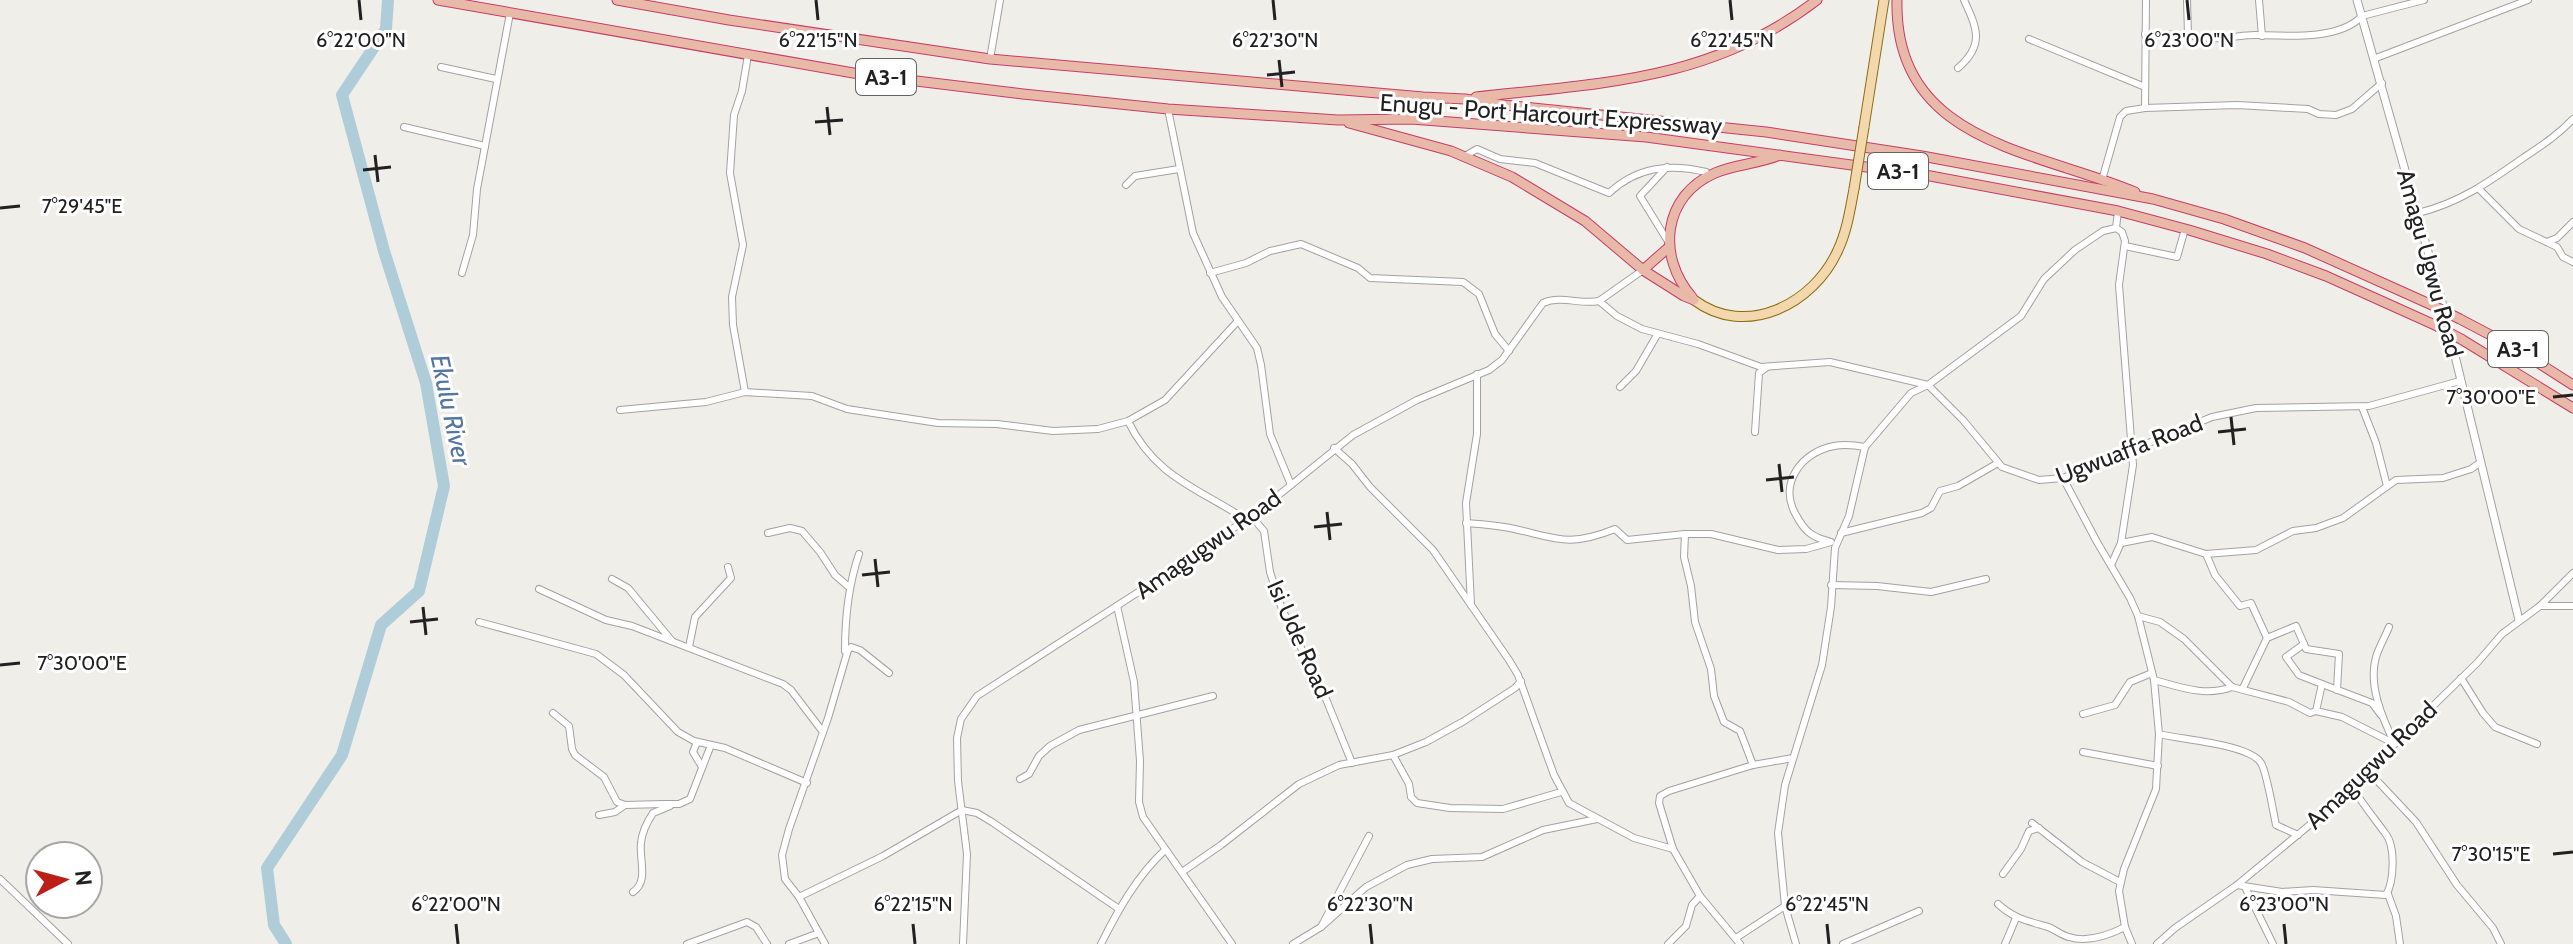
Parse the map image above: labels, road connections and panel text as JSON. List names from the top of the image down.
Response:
{
  "streets": {
    "highway": ["A3-1", "Enugu - Port Harcourt Expressway"],
    "street": [
      "Amagu Ugwu Road",
      "Ugwuaffa Road",
      "Amagugwu Road",
      "Isi Ude Road"
    ]
  },
  "crossings": [
    ["Amagu Ugwu Road", "Ugwuaffa Road"],
    ["Amagu Ugwu Road", "Amagugwu Road"],
    ["Amagugwu Road", "Isi Ude Road"]
  ],
  "water": ["Ekulu River"],
  "north": "right",
  "coordinates": [
    "6°22'00\"N",
    "6°22'15\"N",
    "6°22'30\"N",
    "6°22'45\"N",
    "6°23'00\"N",
    "7°29'45\"E",
    "7°30'00\"E",
    "7°30'15\"E"
  ]
}
